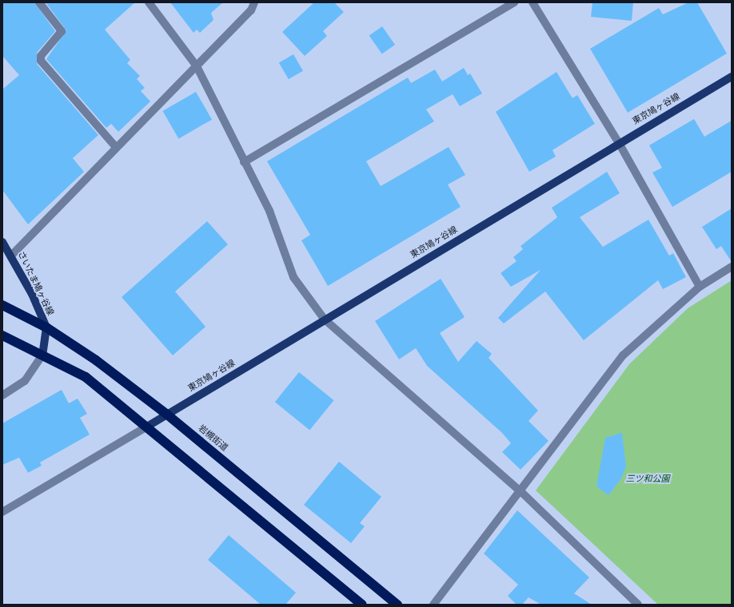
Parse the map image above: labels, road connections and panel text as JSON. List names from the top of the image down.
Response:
{
  "streets": {
    "highway": ["岩槻街道"],
    "main road": ["東京鳩ヶ谷線", "さいたま鳩ヶ谷線"]
  },
  "crossings": [
    ["東京鳩ヶ谷線", "岩槻街道"],
    ["さいたま鳩ヶ谷線", "岩槻街道"]
  ],
  "parks": ["三ツ和公園"]
}
